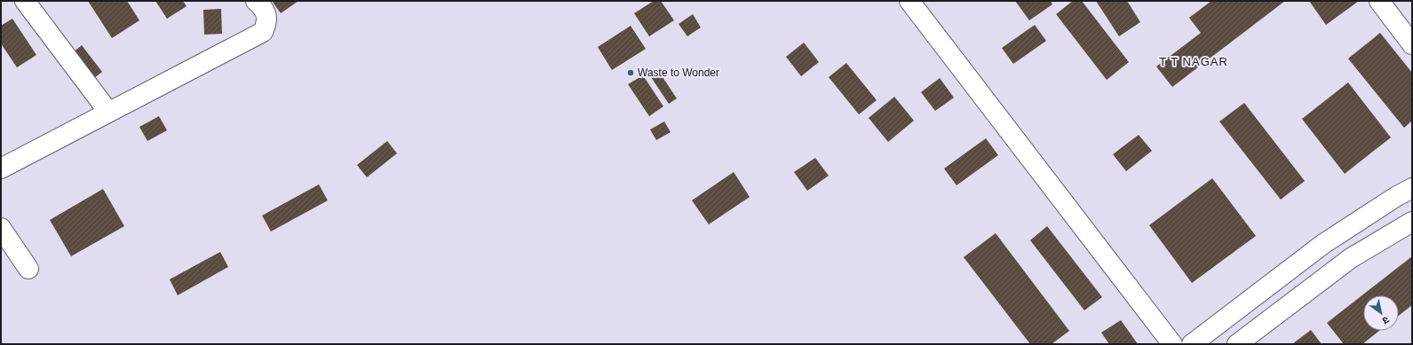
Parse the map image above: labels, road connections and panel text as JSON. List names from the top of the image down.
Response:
{
  "districts": ["T T NAGAR"],
  "places": ["Waste to Wonder"],
  "north": "bottom right"
}
